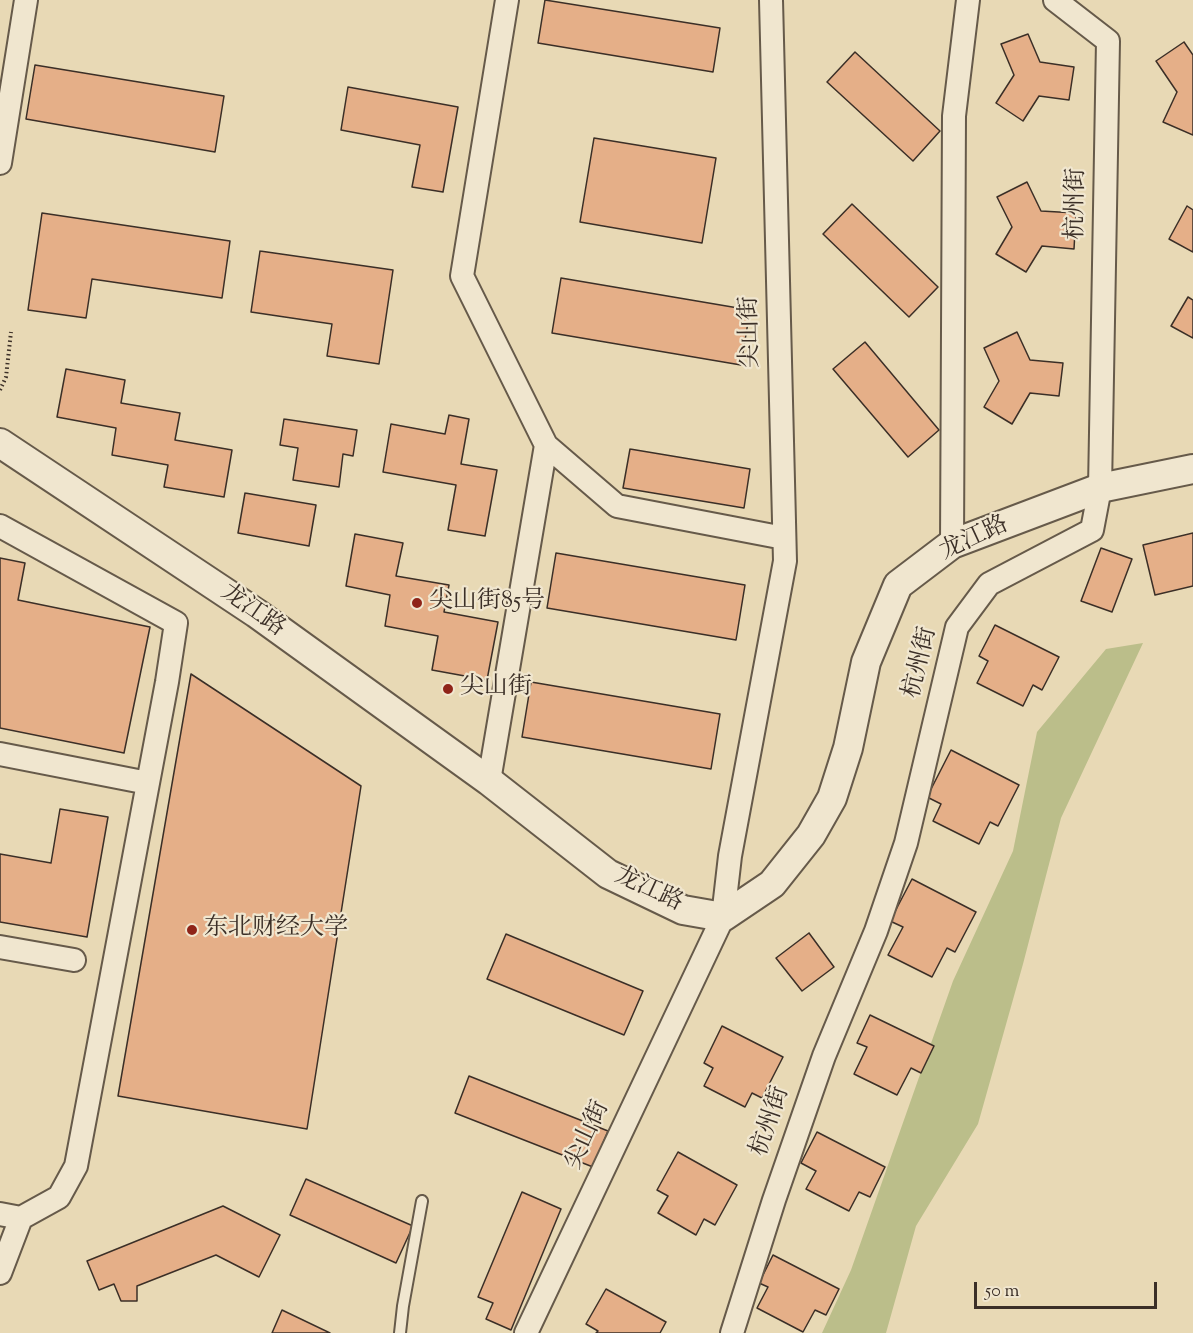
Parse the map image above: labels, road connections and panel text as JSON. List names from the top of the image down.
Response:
{
  "streets": {
    "street": ["杭州街", "尖山街", "龙江路"]
  },
  "crossings": [
    ["杭州街", "龙江路"],
    ["尖山街", "龙江路"]
  ],
  "places": ["尖山街85号", "尖山街", "东北财经大学"],
  "scale_bar": "50 m"
}
